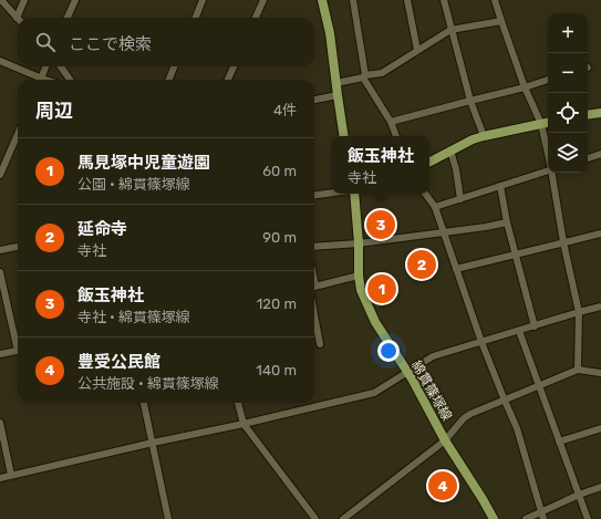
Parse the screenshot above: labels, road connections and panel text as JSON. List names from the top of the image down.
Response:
{
  "streets": {
    "main road": ["綿貫篠塚線"]
  },
  "page": {
    "map_buttons": ["+", "−"],
    "search": "ここで検索",
    "heading": ["周辺", "4件"],
    "popup": ["飯玉神社", "寺社"],
    "list": [
      {
        "mark": "1",
        "name": "馬見塚中児童遊園",
        "note": "公園 · 綿貫篠塚線",
        "value": "60 m"
      },
      {
        "mark": "2",
        "name": "延命寺",
        "note": "寺社",
        "value": "90 m"
      },
      {
        "mark": "3",
        "name": "飯玉神社",
        "note": "寺社 · 綿貫篠塚線",
        "value": "120 m"
      },
      {
        "mark": "4",
        "name": "豊受公民館",
        "note": "公共施設 · 綿貫篠塚線",
        "value": "140 m"
      }
    ],
    "pins": [
      "3",
      "2",
      "1",
      "4"
    ]
  }
}
